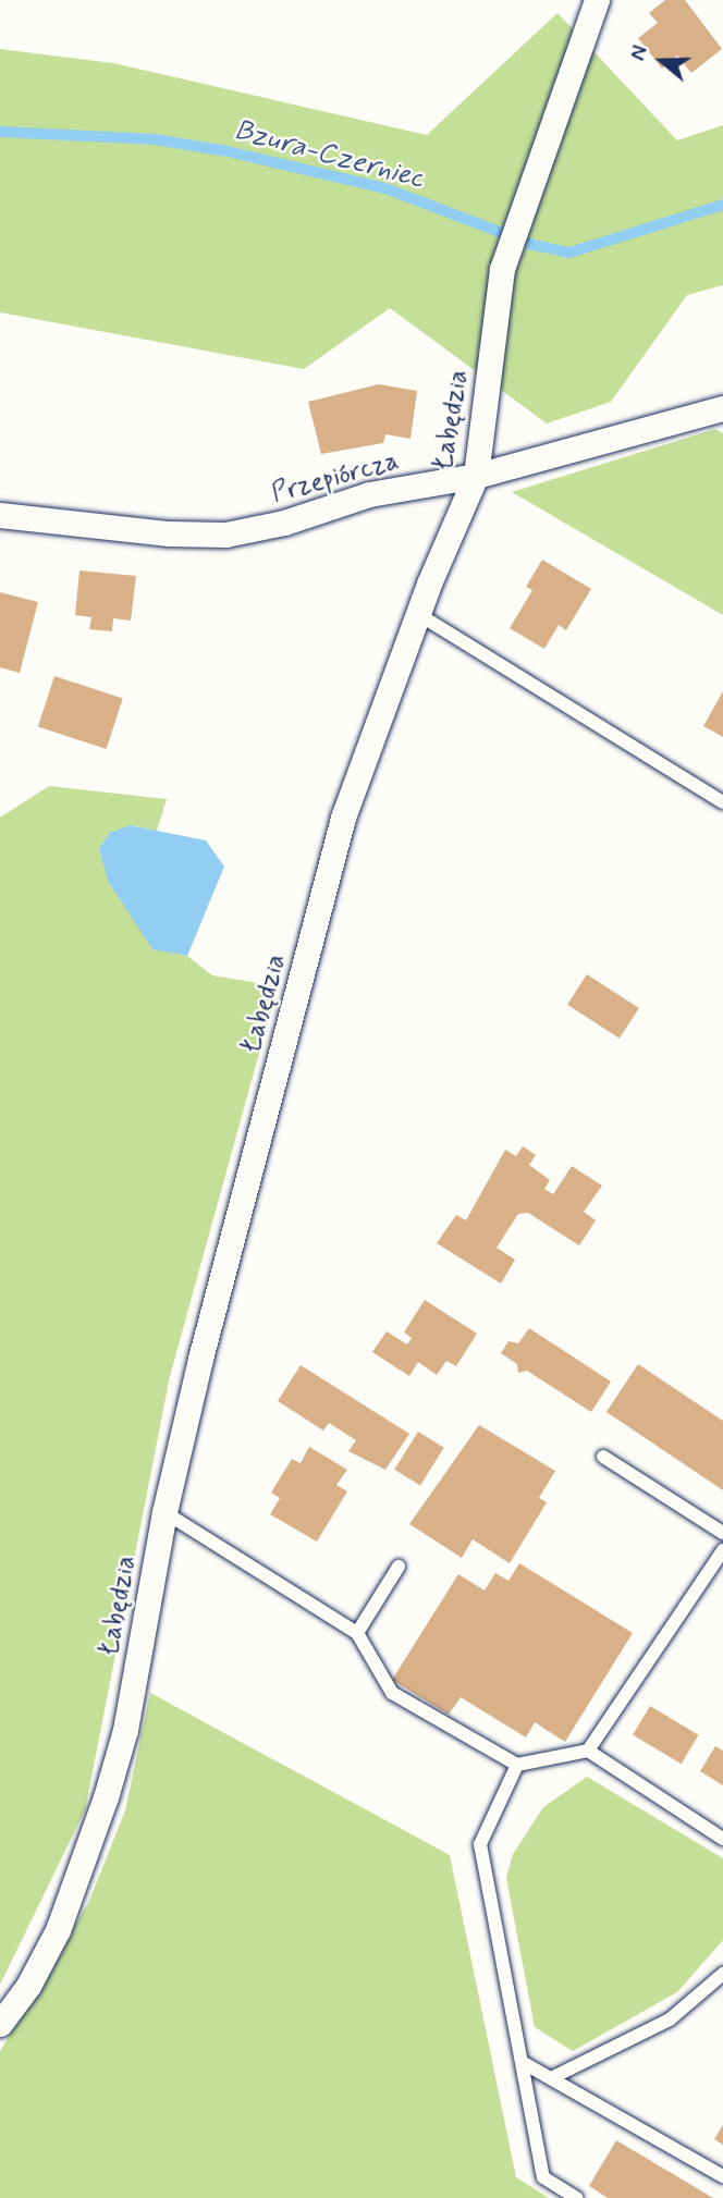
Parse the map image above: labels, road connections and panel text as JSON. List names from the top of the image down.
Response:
{
  "streets": {
    "street": ["Łabędzia", "Przepiórcza"]
  },
  "crossings": [
    ["Łabędzia", "Przepiórcza"]
  ],
  "water": ["Bzura-Czerniec"],
  "north": "left"
}
